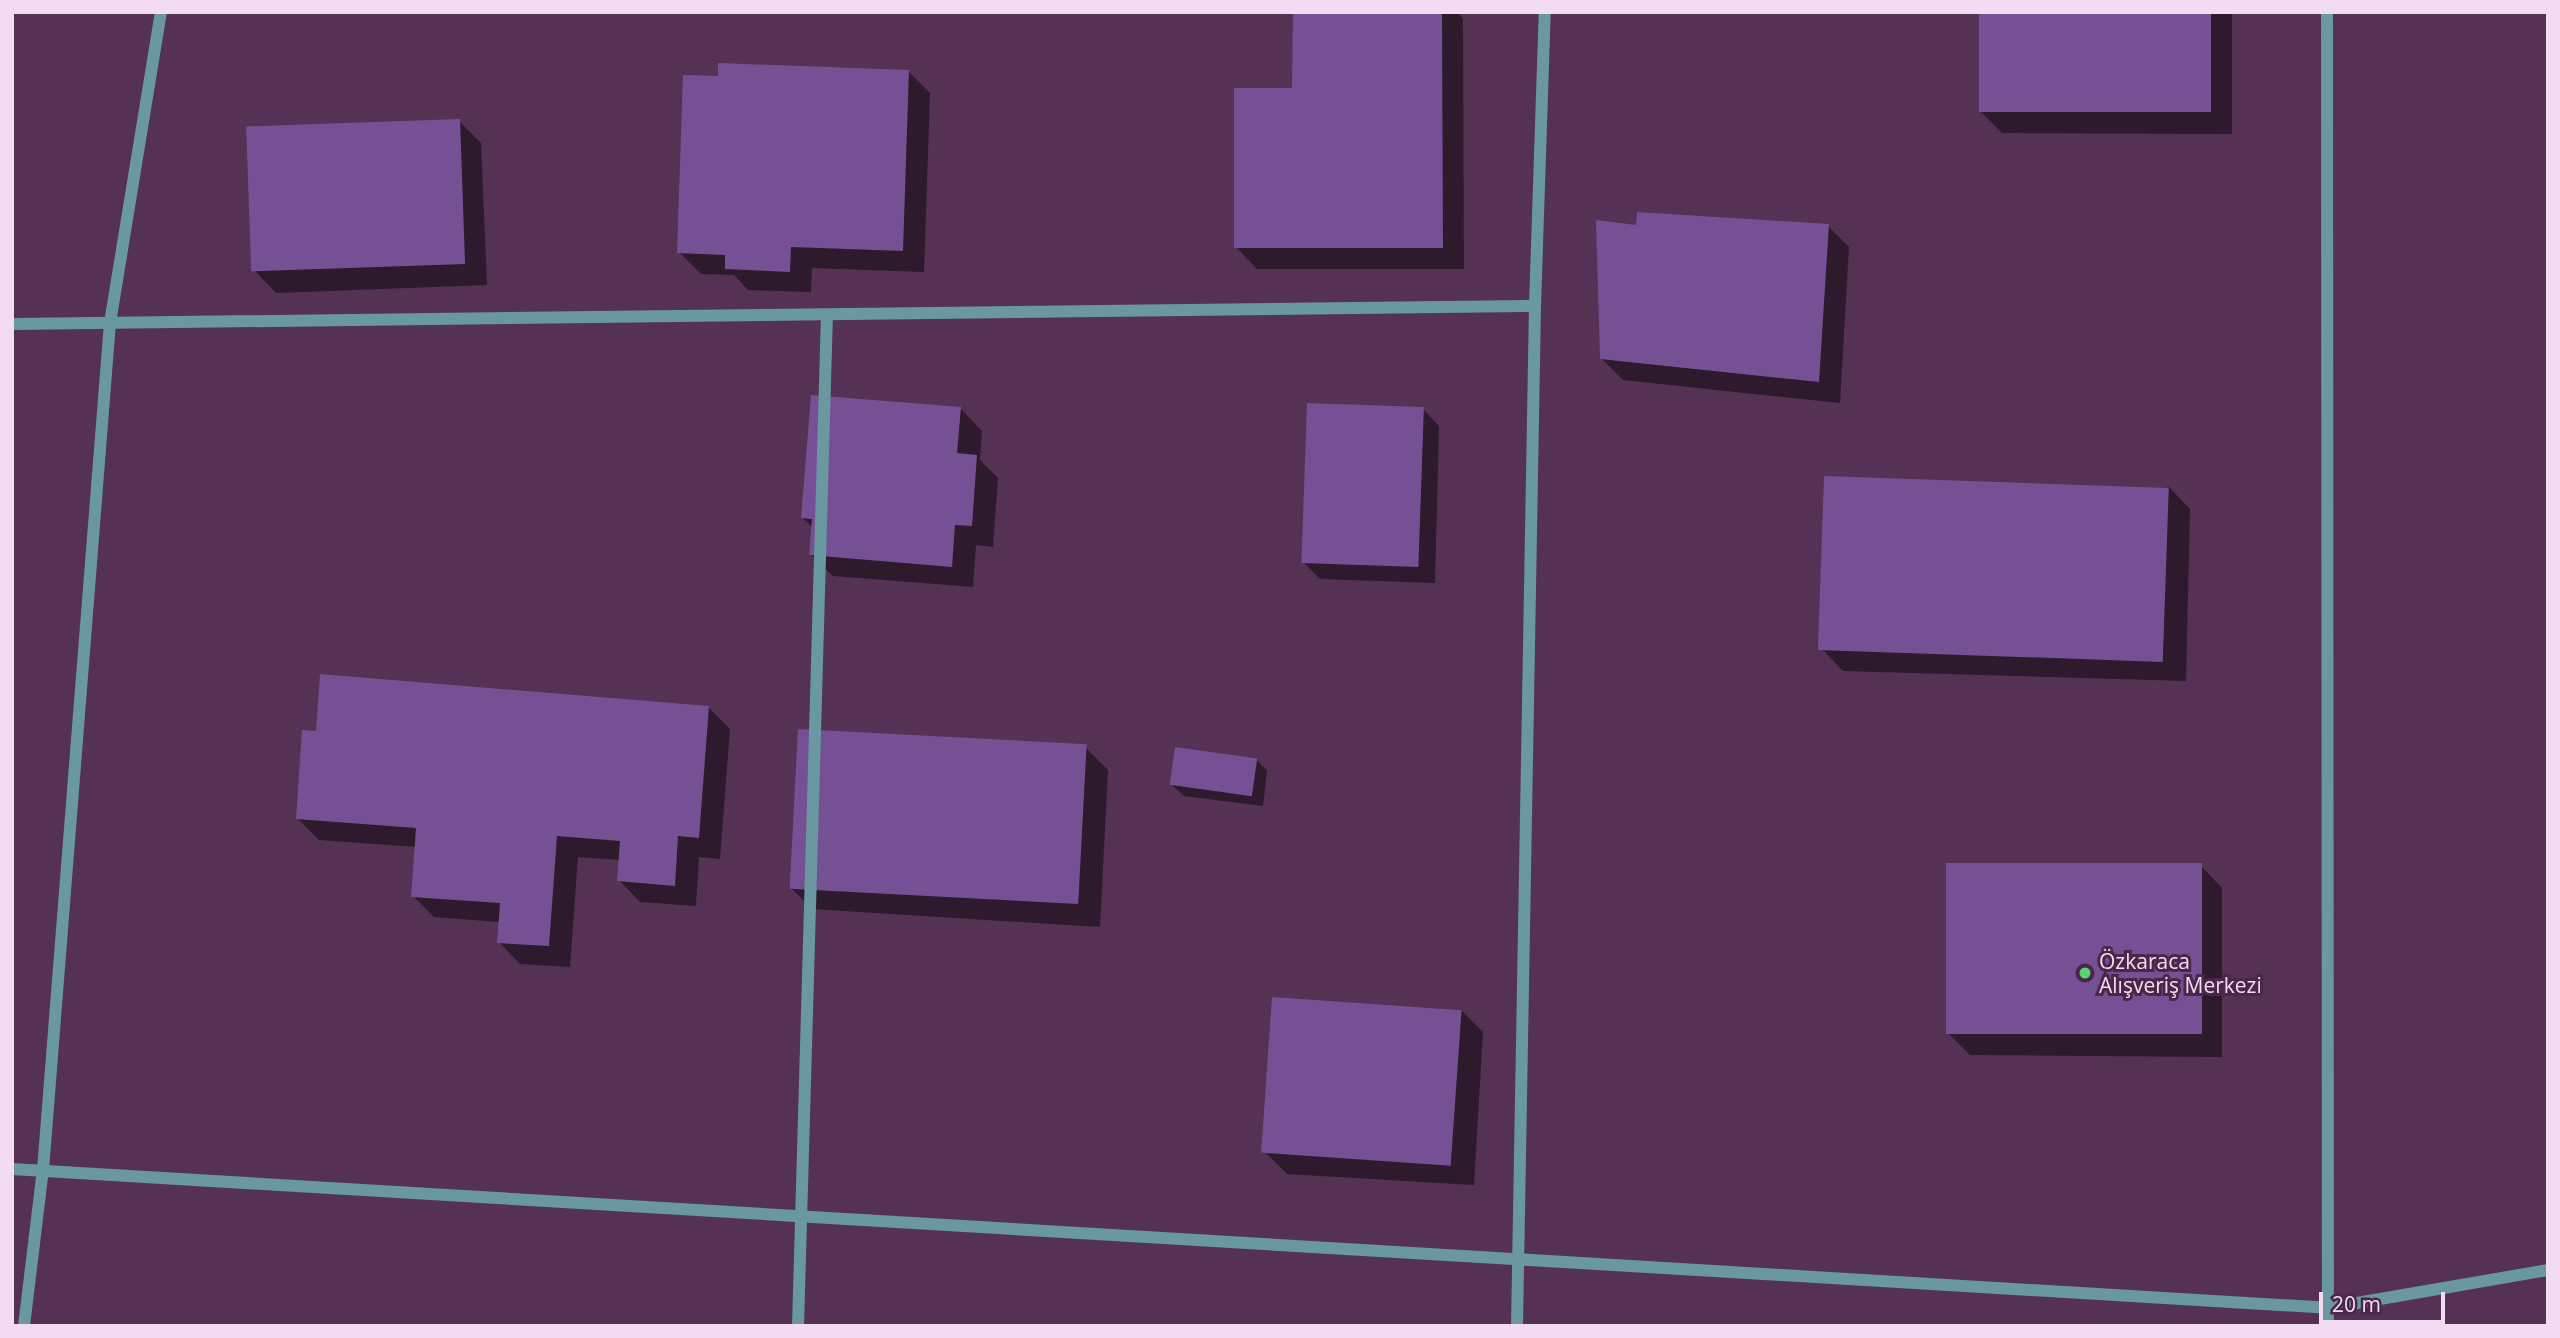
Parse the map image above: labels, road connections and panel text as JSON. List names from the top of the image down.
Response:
{
  "places": ["Özkaraca Alışveriş Merkezi"],
  "scale_bar": "20 m"
}
